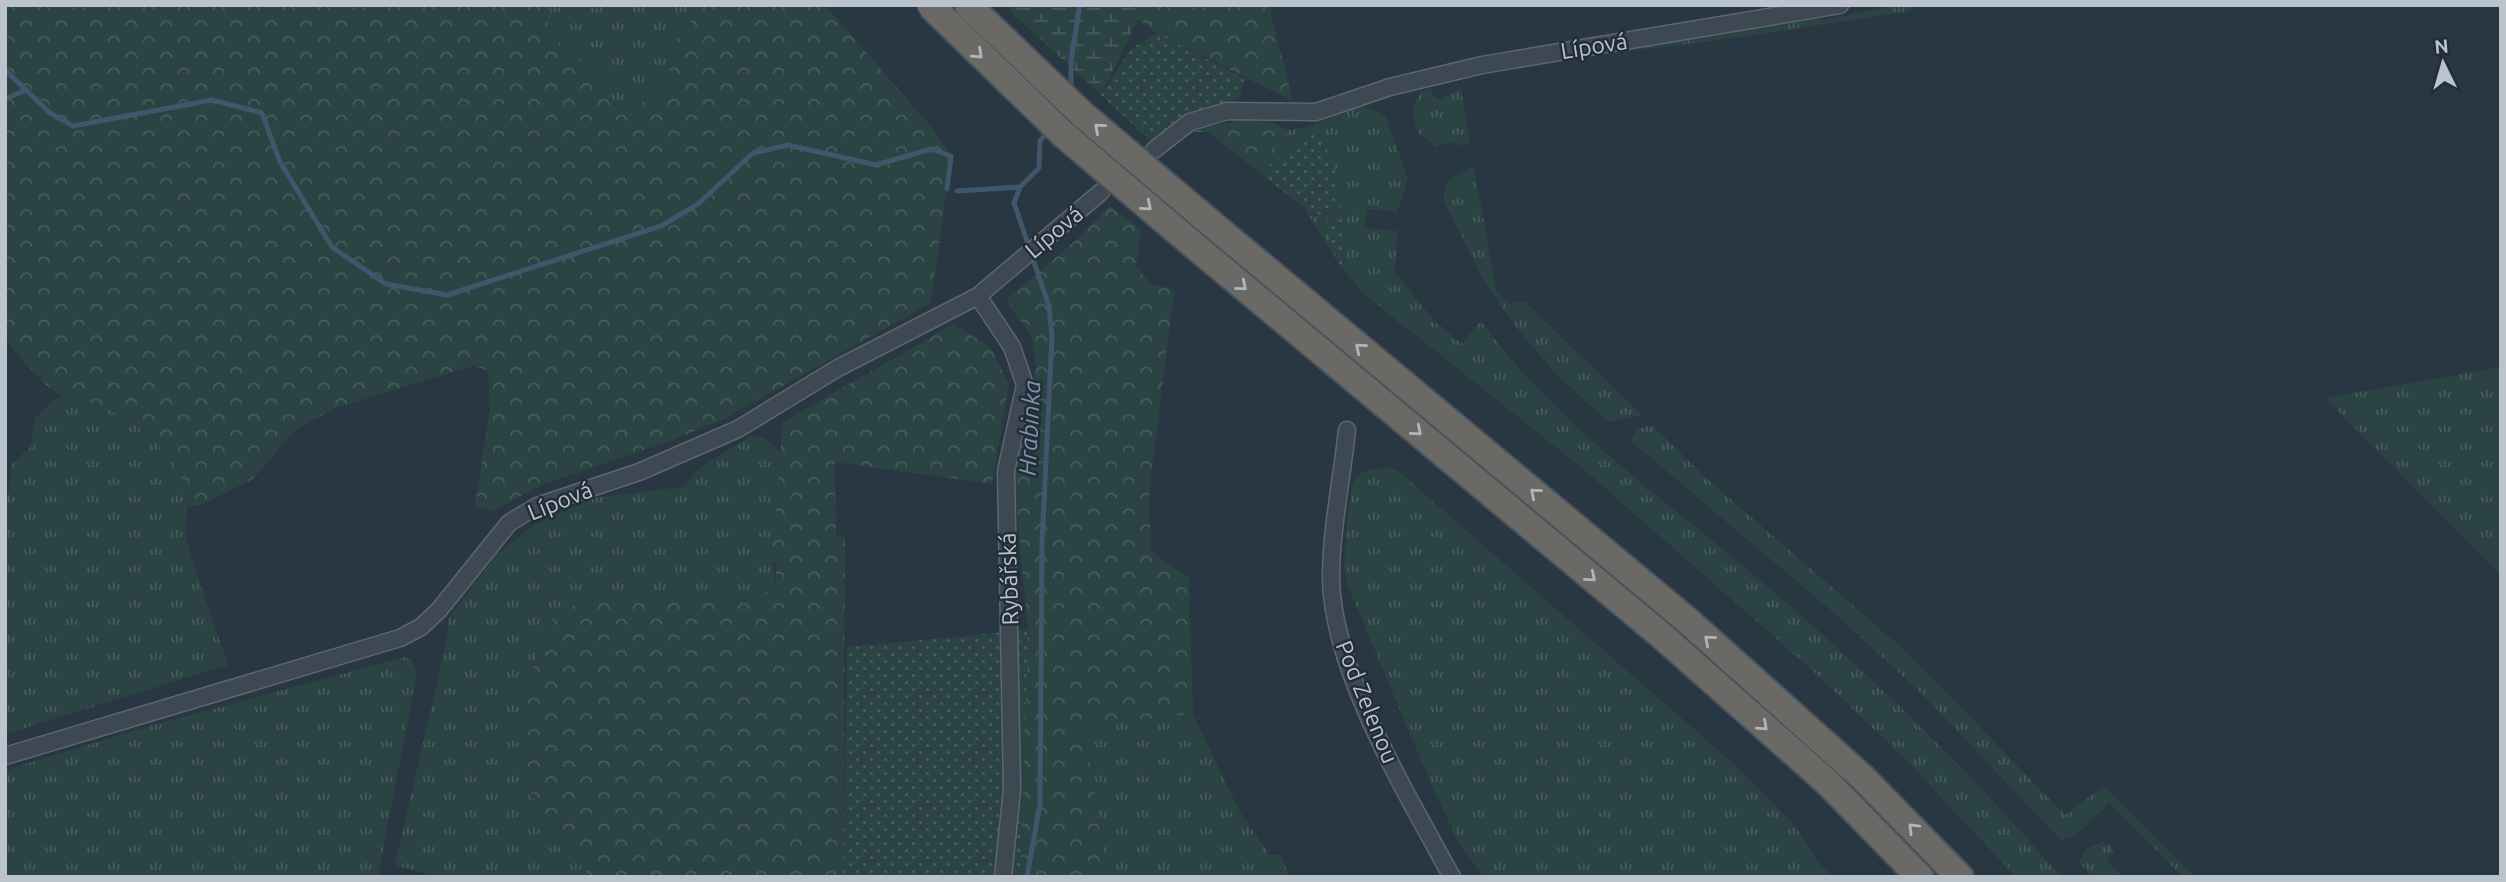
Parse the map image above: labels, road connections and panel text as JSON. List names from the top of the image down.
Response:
{
  "streets": {
    "street": ["Lípová", "Rybářská", "Pod Zelenou"]
  },
  "crossings": [
    ["Lípová", "Rybářská"]
  ],
  "water": ["Hrabinka"],
  "north": "top"
}
